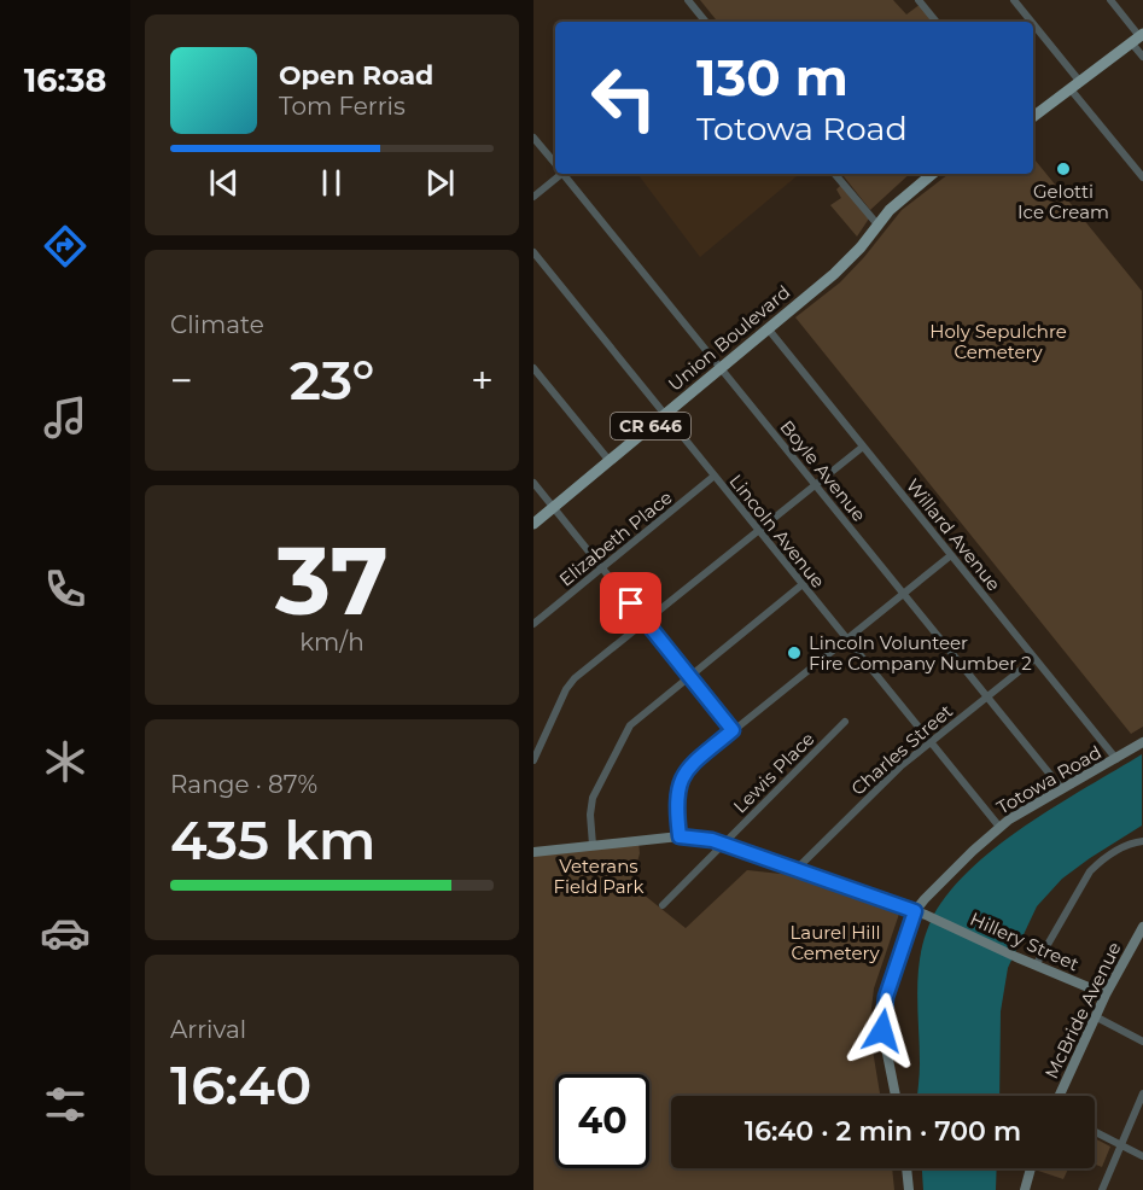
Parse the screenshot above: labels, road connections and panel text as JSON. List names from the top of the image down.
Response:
{
  "streets": {
    "main road": [
      "Union Boulevard",
      "CR 646",
      "Totowa Road",
      "Hillery Street",
      "McBride Avenue"
    ],
    "street": [
      "Boyle Avenue",
      "Lincoln Avenue",
      "Willard Avenue",
      "Elizabeth Place",
      "Charles Street",
      "Lewis Place"
    ]
  },
  "crossings": [
    ["Union Boulevard", "Boyle Avenue"],
    ["Union Boulevard", "Lincoln Avenue"],
    ["Union Boulevard", "Willard Avenue"],
    ["Boyle Avenue", "Charles Street"],
    ["Boyle Avenue", "Totowa Road"],
    ["Lincoln Avenue", "Elizabeth Place"],
    ["Lincoln Avenue", "Charles Street"],
    ["Lincoln Avenue", "Totowa Road"],
    ["Willard Avenue", "Charles Street"],
    ["Willard Avenue", "Totowa Road"],
    ["Totowa Road", "Hillery Street"],
    ["Hillery Street", "McBride Avenue"]
  ],
  "parks": ["Holy Sepulchre Cemetery", "Veterans Field Park", "Laurel Hill Cemetery"],
  "places": ["Gelotti Ice Cream", "Lincoln Volunteer Fire Company Number 2"],
  "page": {
    "tabs": "16:38",
    "turn": ["130 m", "Totowa Road"],
    "song": ["Open Road", "Tom Ferris"],
    "tile": [
      "Climate",
      ["37", "km/h"],
      ["Range · 87%", "435 km"],
      ["Arrival", "16:40"]
    ],
    "heat": ["−", "23°", "+"],
    "limit": "40",
    "trip": "16:40 · 2 min · 700 m"
  }
}
